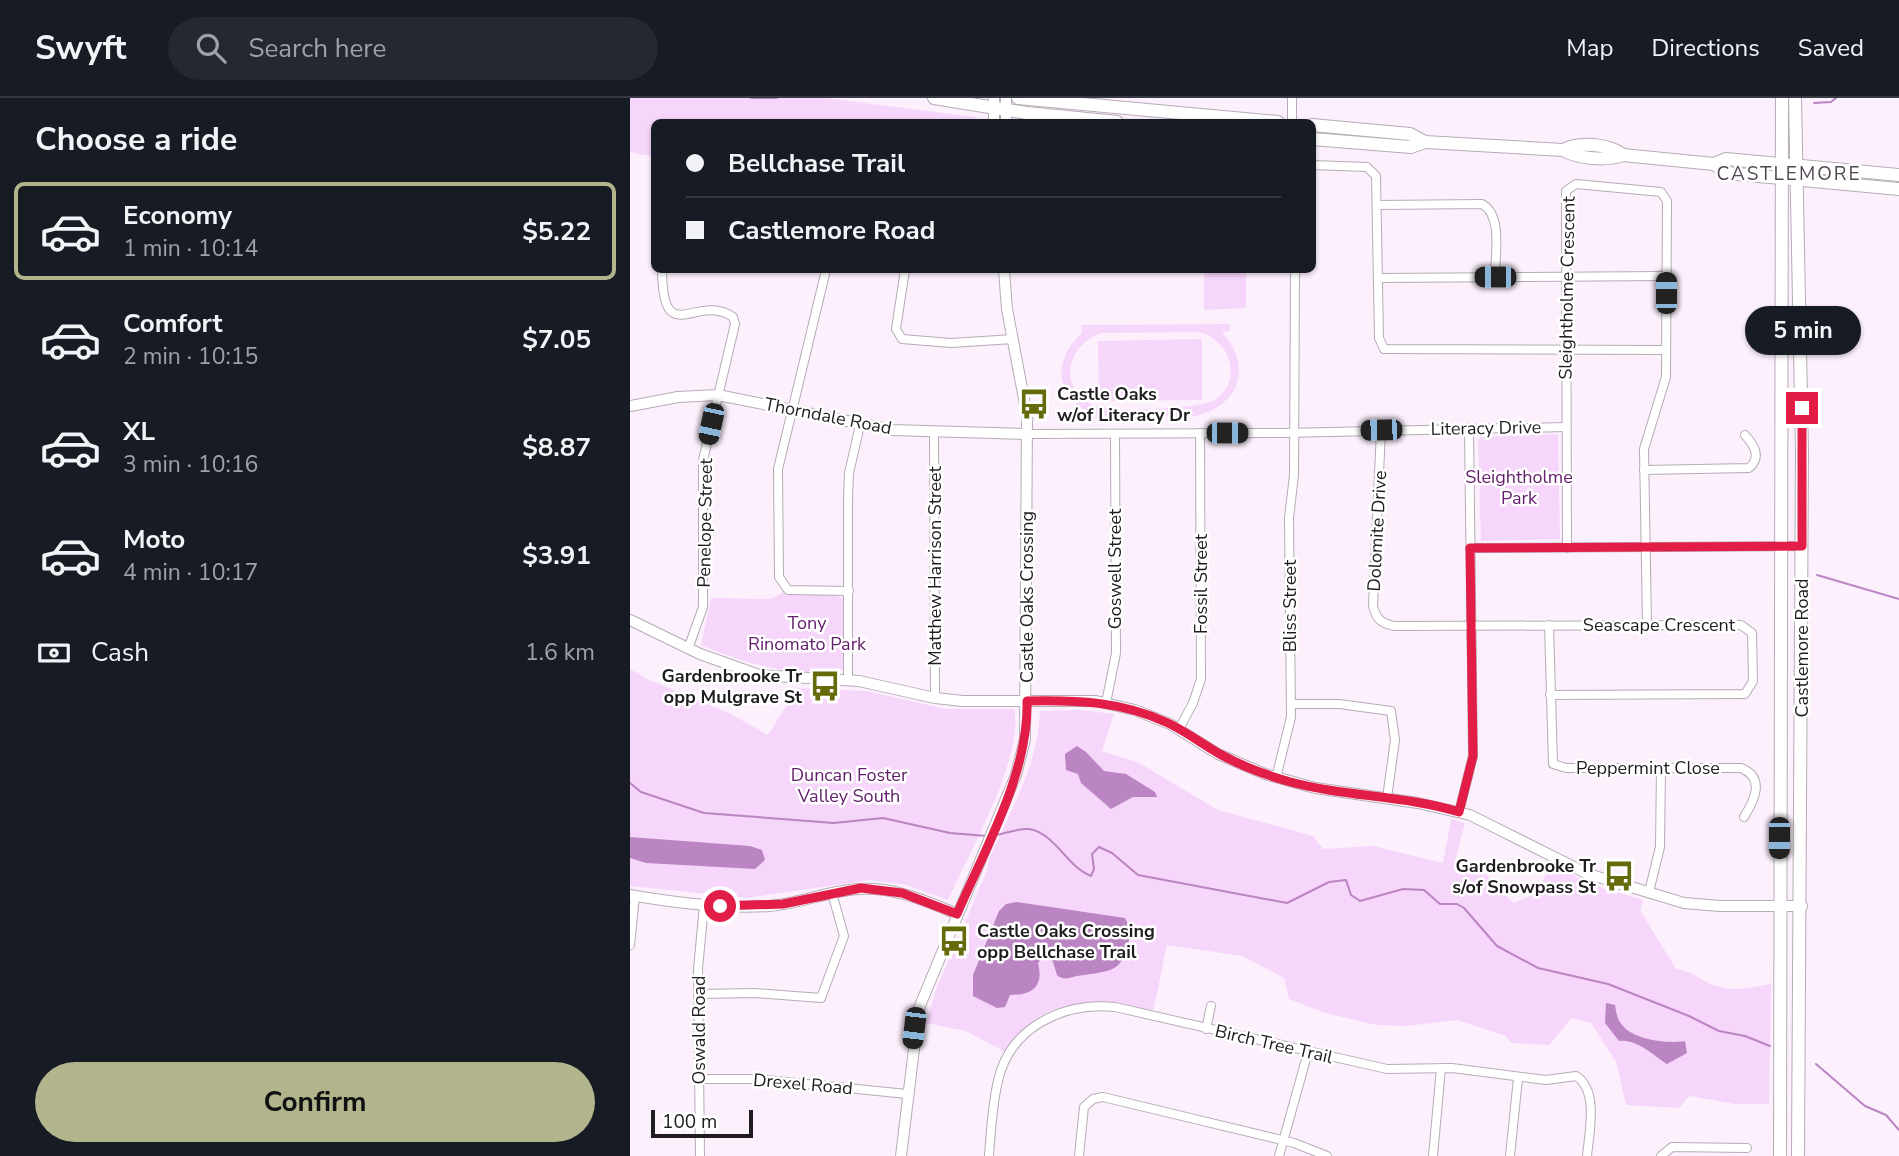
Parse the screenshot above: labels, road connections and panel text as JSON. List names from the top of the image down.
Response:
{
  "streets": {
    "main road": ["Castlemore Road"],
    "street": [
      "Sleightholme Crescent",
      "Thorndale Road",
      "Literacy Drive",
      "Penelope Street",
      "Dolomite Drive",
      "Matthew Harrison Street",
      "Goswell Street",
      "Fossil Street",
      "Castle Oaks Crossing",
      "Bliss Street",
      "Seascape Crescent",
      "Peppermint Close",
      "Oswald Road",
      "Birch Tree Trail",
      "Drexel Road"
    ]
  },
  "crossings": [
    ["Sleightholme Crescent", "Literacy Drive"],
    ["Sleightholme Crescent", "Seascape Crescent"],
    ["Thorndale Road", "Literacy Drive"],
    ["Thorndale Road", "Penelope Street"],
    ["Thorndale Road", "Matthew Harrison Street"],
    ["Thorndale Road", "Castle Oaks Crossing"],
    ["Literacy Drive", "Dolomite Drive"],
    ["Literacy Drive", "Goswell Street"],
    ["Literacy Drive", "Fossil Street"],
    ["Literacy Drive", "Castle Oaks Crossing"],
    ["Literacy Drive", "Bliss Street"],
    ["Dolomite Drive", "Seascape Crescent"],
    ["Castle Oaks Crossing", "Drexel Road"],
    ["Seascape Crescent", "Peppermint Close"],
    ["Oswald Road", "Drexel Road"]
  ],
  "districts": ["CASTLEMORE"],
  "parks": ["Sleightholme Park", "Tony Rinomato Park", "Duncan Foster Valley South"],
  "places": {
    "bus stop": [
      "Castle Oaks w/of Literacy Dr",
      "Gardenbrooke Tr opp Mulgrave St",
      "Gardenbrooke Tr s/of Snowpass St",
      "Castle Oaks Crossing opp Bellchase Trail"
    ]
  },
  "scale_bar": "100 m",
  "page": {
    "header": "Swyft",
    "search": "Search here",
    "nav": ["Map", "Directions", "Saved"],
    "heading": "Choose a ride",
    "banner": ["Bellchase Trail", "Castlemore Road"],
    "list": [
      {
        "name": "Economy",
        "note": "1 min · 10:14",
        "value": "$5.22"
      },
      {
        "name": "Comfort",
        "note": "2 min · 10:15",
        "value": "$7.05"
      },
      {
        "name": "XL",
        "note": "3 min · 10:16",
        "value": "$8.87"
      },
      {
        "name": "Moto",
        "note": "4 min · 10:17",
        "value": "$3.91"
      }
    ],
    "bubble": "5 min",
    "pay": ["Cash", "1.6 km"],
    "buttons": "Confirm",
    "scale": "100 m"
  }
}
